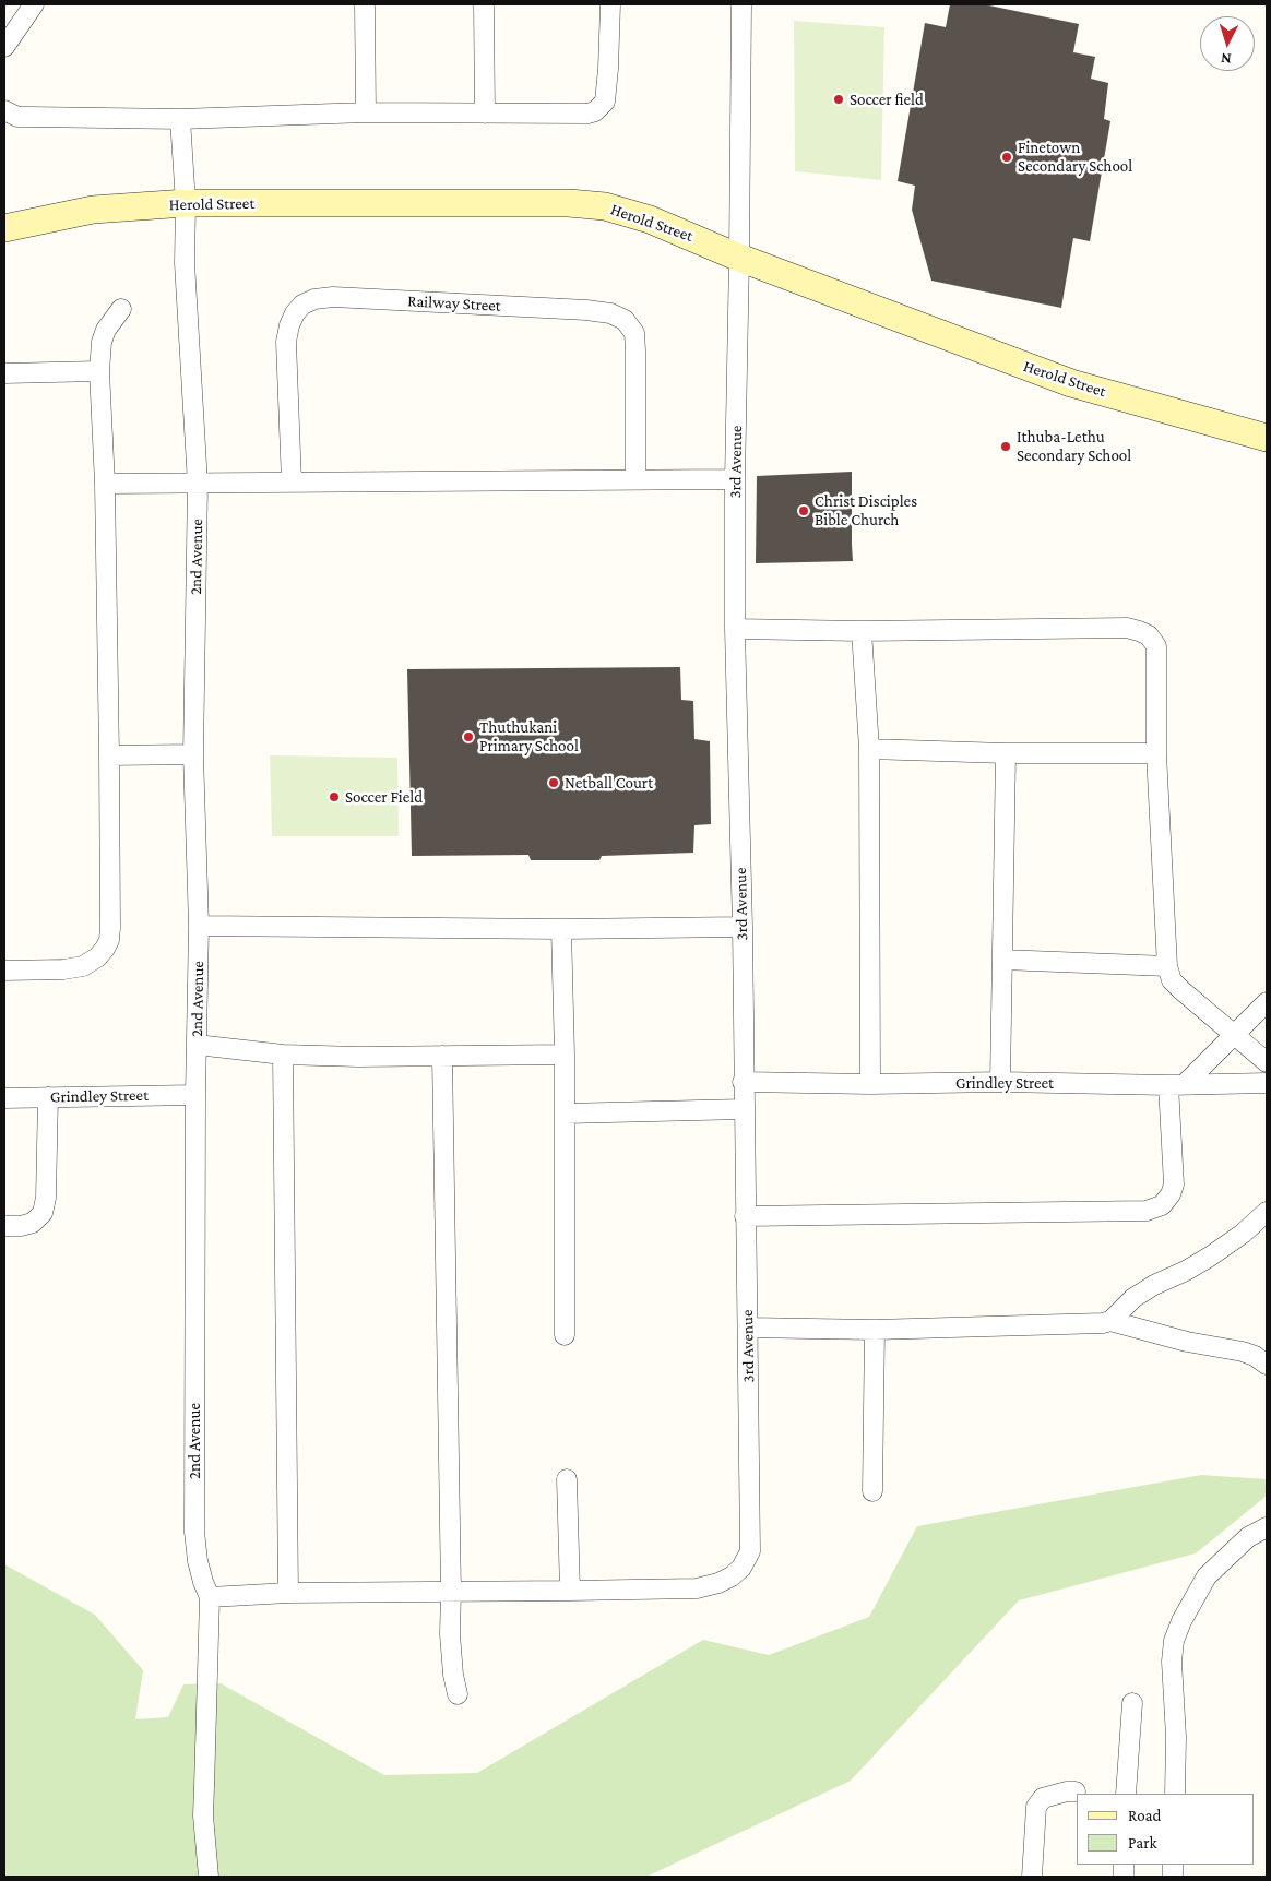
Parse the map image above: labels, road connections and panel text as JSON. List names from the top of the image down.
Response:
{
  "streets": {
    "street": [
      "Herold Street",
      "Railway Street",
      "3rd Avenue",
      "2nd Avenue",
      "Grindley Street"
    ]
  },
  "crossings": [
    ["Herold Street", "3rd Avenue"],
    ["Herold Street", "2nd Avenue"],
    ["3rd Avenue", "Grindley Street"],
    ["2nd Avenue", "Grindley Street"]
  ],
  "places": [
    "Soccer field",
    "Finetown Secondary School",
    "Ithuba-Lethu Secondary School",
    "Christ Disciples Bible Church",
    "Thuthukani Primary School",
    "Netball Court",
    "Soccer Field"
  ],
  "legend": ["Road", "Park"],
  "north": "bottom"
}
